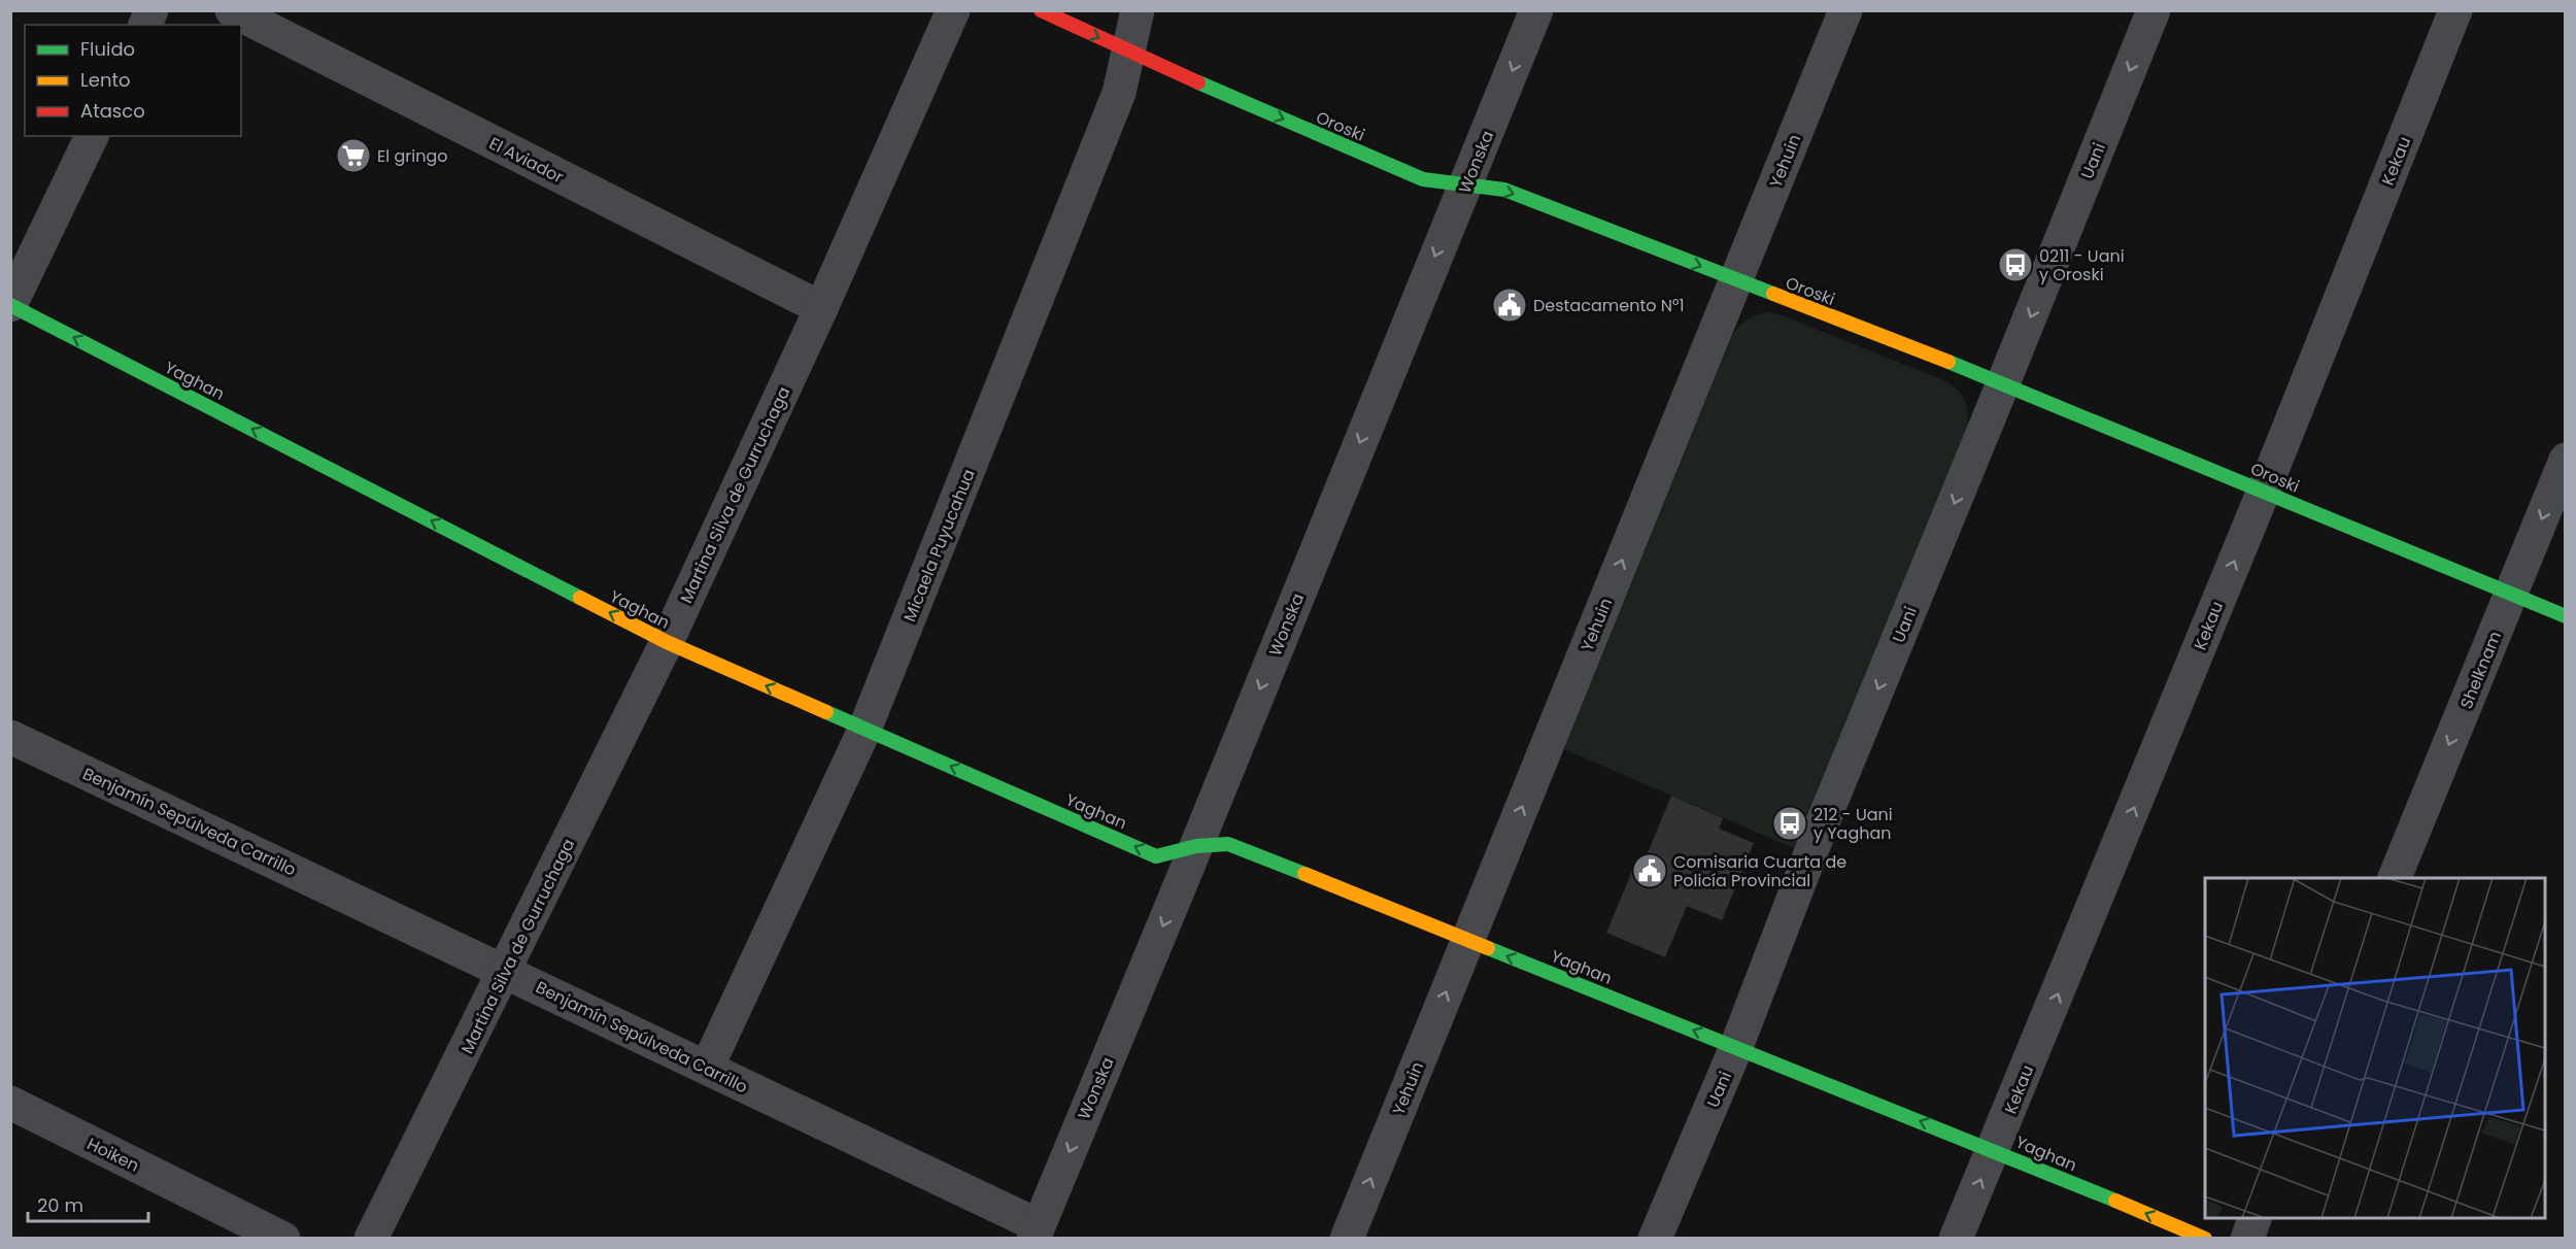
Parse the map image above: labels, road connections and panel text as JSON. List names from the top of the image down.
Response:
{
  "streets": {
    "street": [
      "Oroski",
      "El Aviador",
      "Yehuin",
      "Uani",
      "Kekau",
      "Wonska",
      "Yaghan",
      "Martina Silva de Gurruchaga",
      "Micaela Puyucahua",
      "Shelknam",
      "Benjamín Sepúlveda Carrillo",
      "Hoiken"
    ]
  },
  "crossings": [
    ["Oroski", "Yehuin"],
    ["Oroski", "Uani"],
    ["Oroski", "Kekau"],
    ["Oroski", "Wonska"],
    ["Oroski", "Micaela Puyucahua"],
    ["Oroski", "Shelknam"],
    ["El Aviador", "Martina Silva de Gurruchaga"],
    ["Yehuin", "Yaghan"],
    ["Uani", "Yaghan"],
    ["Kekau", "Yaghan"],
    ["Wonska", "Yaghan"],
    ["Wonska", "Benjamín Sepúlveda Carrillo"],
    ["Yaghan", "Martina Silva de Gurruchaga"],
    ["Yaghan", "Micaela Puyucahua"],
    ["Martina Silva de Gurruchaga", "Benjamín Sepúlveda Carrillo"],
    ["Micaela Puyucahua", "Benjamín Sepúlveda Carrillo"]
  ],
  "one_way": [
    "Oroski",
    "Yehuin",
    "Uani",
    "Kekau",
    "Wonska",
    "Yaghan",
    "Shelknam"
  ],
  "places": {
    "supermarket": ["El gringo"],
    "bus stop": ["0211 - Uani y Oroski", "212 - Uani y Yaghan"],
    "public building": ["Destacamento N°1", "Comisaria Cuarta de Policía Provincial"]
  },
  "legend": ["Fluido", "Lento", "Atasco"],
  "scale_bar": "20 m"
}
